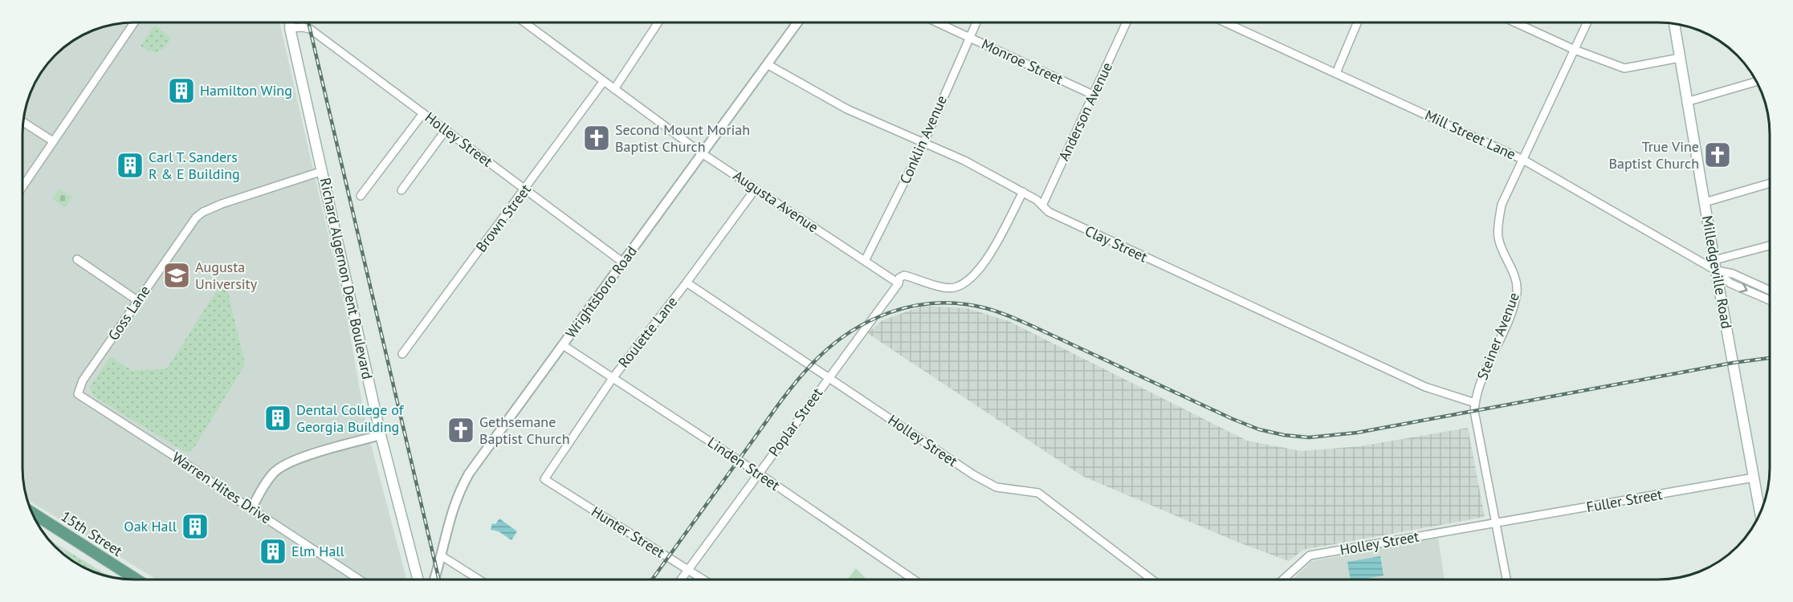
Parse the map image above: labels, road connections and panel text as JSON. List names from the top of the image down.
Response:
{
  "streets": {
    "main road": ["Milledgeville Road", "Richard Algernon Dent Boulevard", "15th Street"],
    "street": [
      "Monroe Street",
      "Anderson Avenue",
      "Mill Street Lane",
      "Holley Street",
      "Conklin Avenue",
      "Augusta Avenue",
      "Brown Street",
      "Clay Street",
      "Wrightsboro Road",
      "Goss Lane",
      "Roulette Lane",
      "Steiner Avenue",
      "Poplar Street",
      "Linden Street",
      "Warren Hites Drive",
      "Fuller Street",
      "Hunter Street"
    ]
  },
  "crossings": [
    ["Monroe Street", "Anderson Avenue"],
    ["Monroe Street", "Conklin Avenue"],
    ["Anderson Avenue", "Clay Street"],
    ["Mill Street Lane", "Milledgeville Road"],
    ["Mill Street Lane", "Steiner Avenue"],
    ["Holley Street", "Brown Street"],
    ["Holley Street", "Richard Algernon Dent Boulevard"],
    ["Holley Street", "Wrightsboro Road"],
    ["Holley Street", "Roulette Lane"],
    ["Holley Street", "Steiner Avenue"],
    ["Holley Street", "Poplar Street"],
    ["Holley Street", "Fuller Street"],
    ["Conklin Avenue", "Augusta Avenue"],
    ["Conklin Avenue", "Clay Street"],
    ["Augusta Avenue", "Brown Street"],
    ["Augusta Avenue", "Wrightsboro Road"],
    ["Augusta Avenue", "Roulette Lane"],
    ["Augusta Avenue", "Poplar Street"],
    ["Clay Street", "Wrightsboro Road"],
    ["Clay Street", "Steiner Avenue"],
    ["Milledgeville Road", "Fuller Street"],
    ["Richard Algernon Dent Boulevard", "Goss Lane"],
    ["Wrightsboro Road", "Linden Street"],
    ["Goss Lane", "Warren Hites Drive"],
    ["Roulette Lane", "Linden Street"],
    ["Roulette Lane", "Hunter Street"],
    ["Steiner Avenue", "Fuller Street"],
    ["Poplar Street", "Linden Street"],
    ["Poplar Street", "Hunter Street"]
  ],
  "places": {
    "building": [
      "Hamilton Wing",
      "Carl T. Sanders R & E Building",
      "Dental College of Georgia Building",
      "Oak Hall",
      "Elm Hall"
    ],
    "church": ["Second Mount Moriah Baptist Church", "True Vine Baptist Church", "Gethsemane Baptist Church"],
    "school or university": ["Augusta University"]
  }
}
